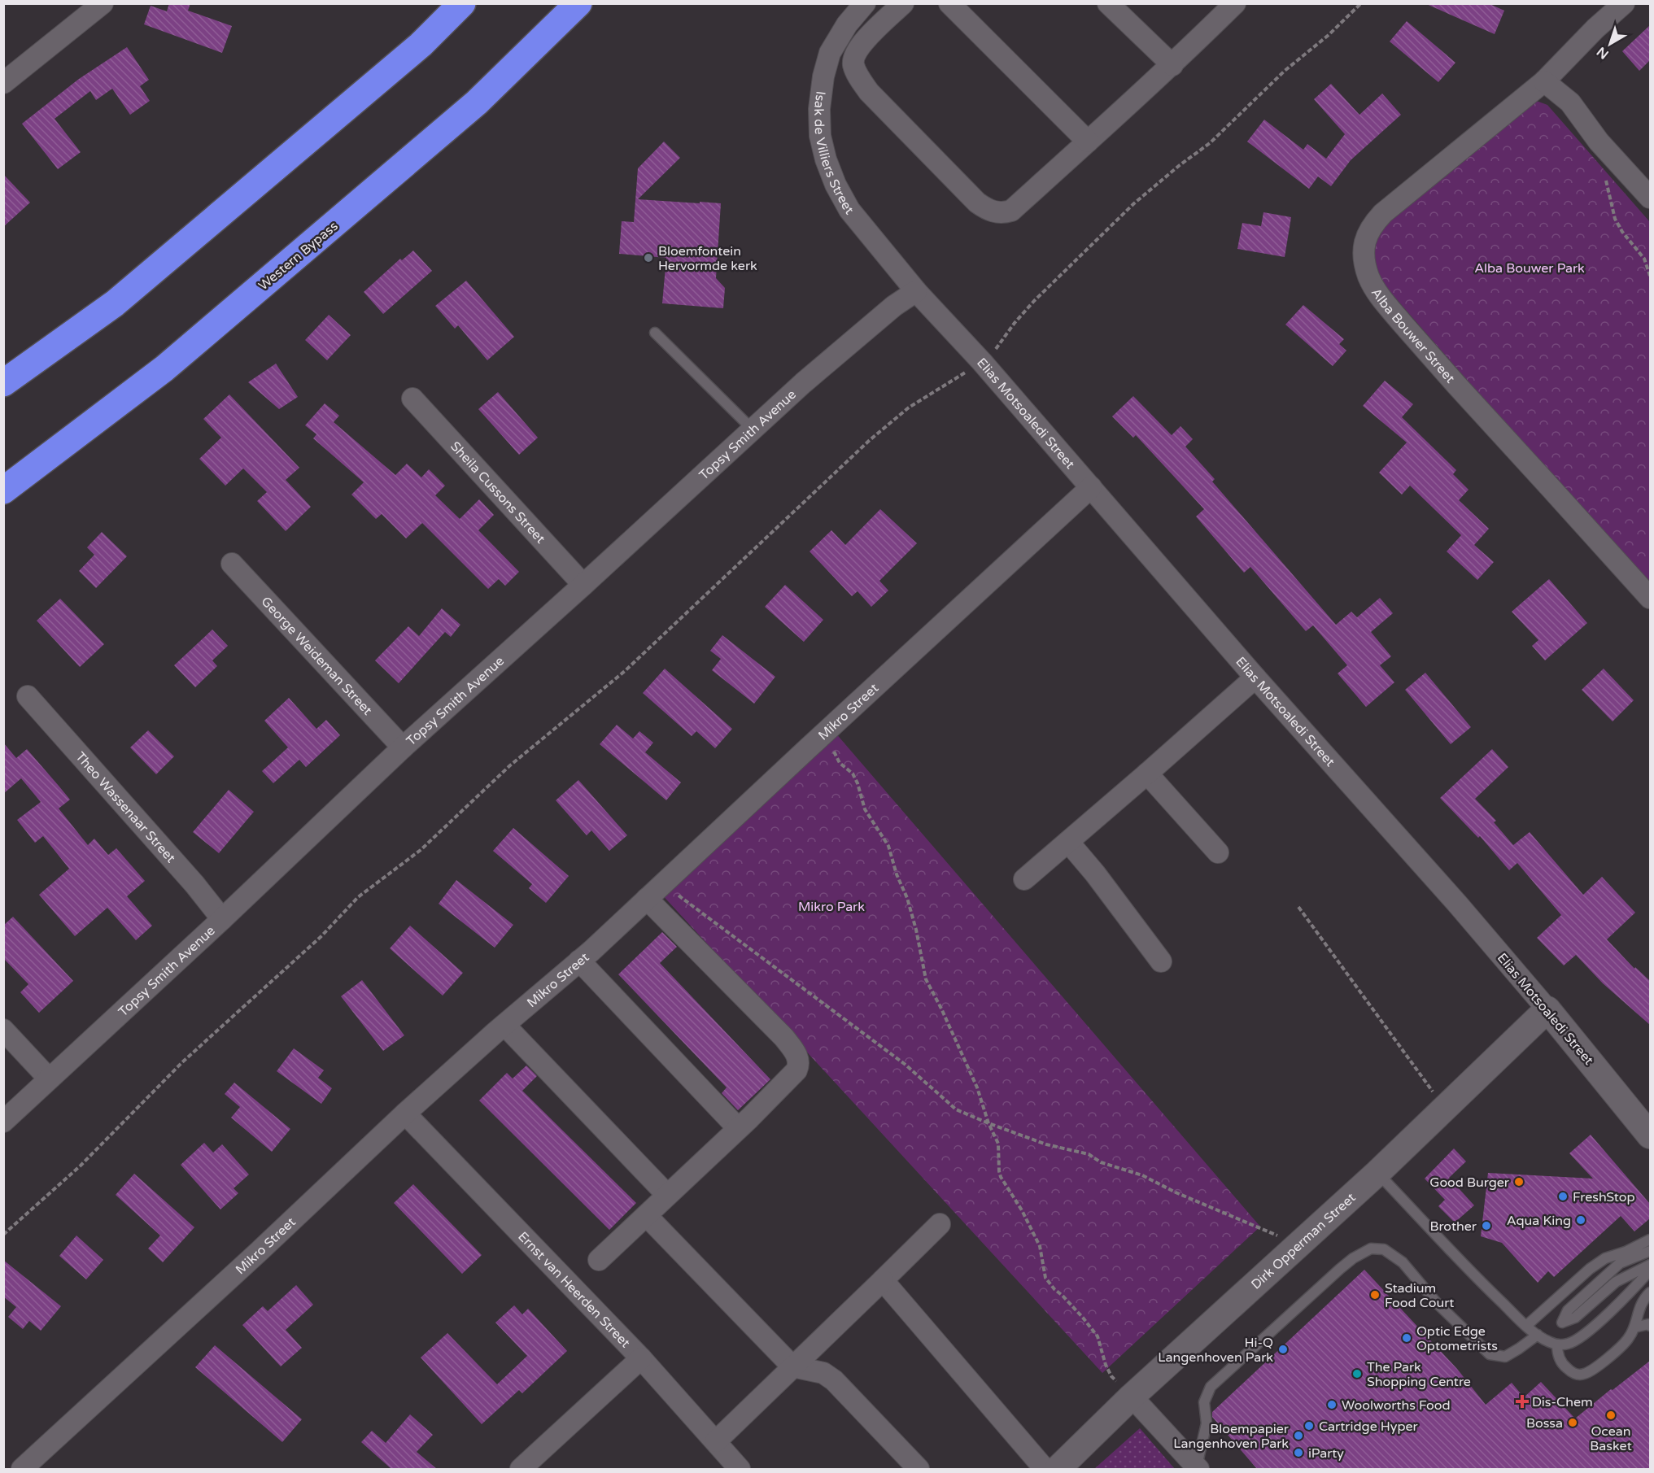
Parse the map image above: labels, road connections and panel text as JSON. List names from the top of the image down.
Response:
{
  "streets": {
    "highway": ["Western Bypass"],
    "street": [
      "Isak de Villiers Street",
      "Alba Bouwer Street",
      "Elias Motsoaledi Street",
      "Topsy Smith Avenue",
      "Sheila Cussons Street",
      "George Weideman Street",
      "Mikro Street",
      "Theo Wassenaar Street",
      "Dirk Opperman Street",
      "Ernst van Heerden Street"
    ]
  },
  "crossings": [
    ["Isak de Villiers Street", "Elias Motsoaledi Street"],
    ["Isak de Villiers Street", "Topsy Smith Avenue"],
    ["Elias Motsoaledi Street", "Topsy Smith Avenue"],
    ["Elias Motsoaledi Street", "Mikro Street"],
    ["Elias Motsoaledi Street", "Dirk Opperman Street"],
    ["Topsy Smith Avenue", "Sheila Cussons Street"],
    ["Topsy Smith Avenue", "George Weideman Street"],
    ["Topsy Smith Avenue", "Theo Wassenaar Street"],
    ["Mikro Street", "Ernst van Heerden Street"]
  ],
  "parks": ["Alba Bouwer Park", "Mikro Park"],
  "places": {
    "other": [
      "Bloemfontein Hervormde kerk",
      "Good Burger",
      "FreshStop",
      "Aqua King",
      "Brother",
      "Stadium Food Court",
      "Optic Edge Optometrists",
      "Hi-Q Langenhoven Park",
      "The Park Shopping Centre",
      "Woolworths Food",
      "Ocean Basket",
      "Bossa",
      "Cartridge Hyper",
      "Bloempapier Langenhoven Park",
      "iParty"
    ],
    "health": ["Dis-Chem"]
  },
  "north": "bottom left"
}
